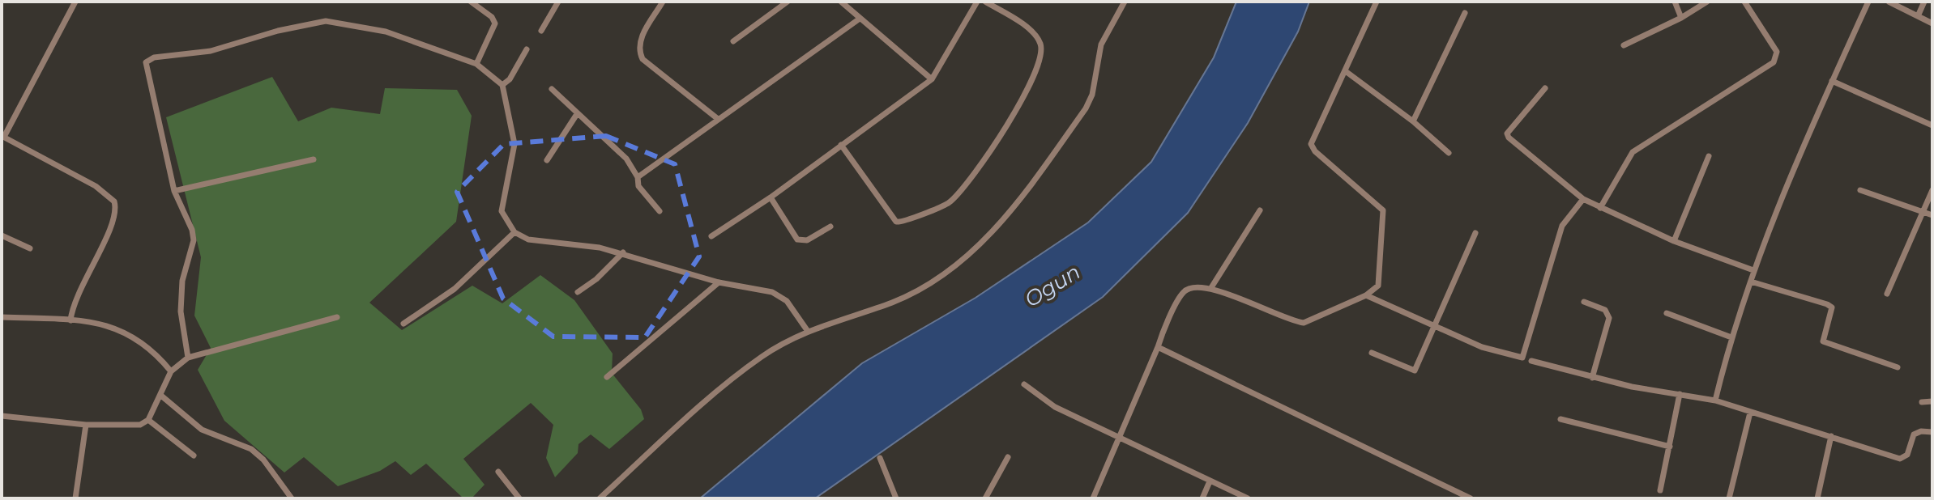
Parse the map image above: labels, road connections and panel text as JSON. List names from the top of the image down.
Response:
{
  "water": ["Ogun"]
}
